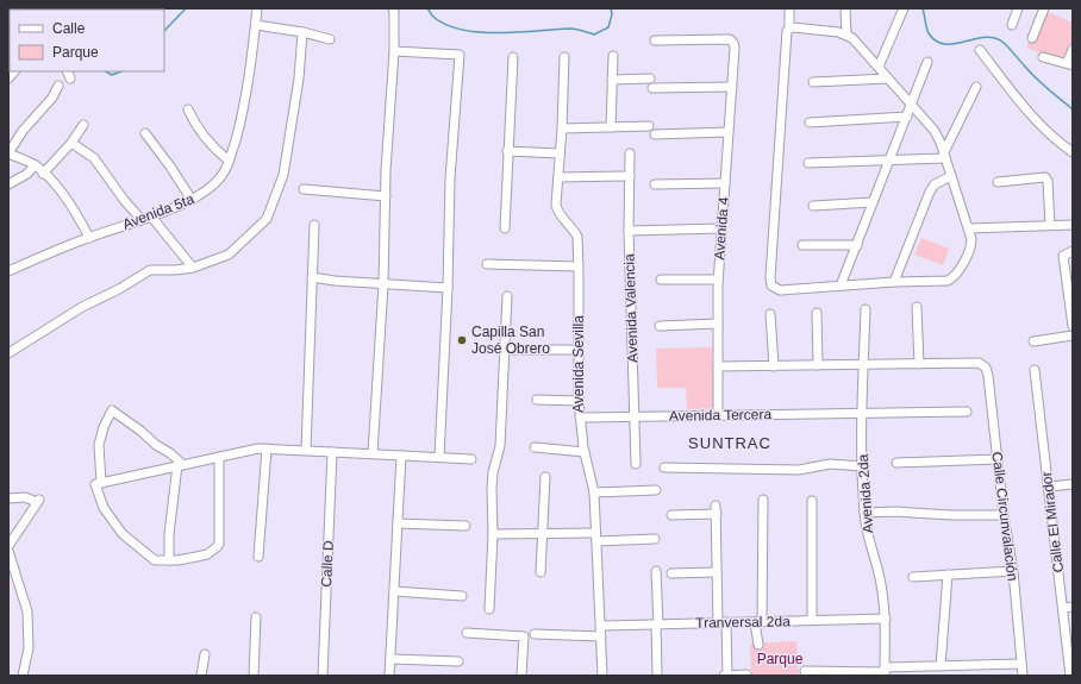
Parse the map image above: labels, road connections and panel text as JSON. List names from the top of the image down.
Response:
{
  "streets": {
    "street": [
      "Avenida 5ta",
      "Avenida 4",
      "Avenida Valencia",
      "Avenida Sevilla",
      "Avenida Tercera",
      "Avenida 2da",
      "Calle Circunvalación",
      "Calle El Mirador",
      "Calle D",
      "Tranversal 2da"
    ]
  },
  "crossings": [
    ["Avenida 4", "Avenida Tercera"],
    ["Avenida Valencia", "Avenida Tercera"],
    ["Avenida Sevilla", "Avenida Tercera"],
    ["Avenida Sevilla", "Tranversal 2da"],
    ["Avenida Tercera", "Avenida 2da"],
    ["Avenida 2da", "Tranversal 2da"]
  ],
  "districts": ["SUNTRAC"],
  "parks": ["Parque"],
  "places": ["Capilla San José Obrero"],
  "legend": ["Calle", "Parque"]
}
